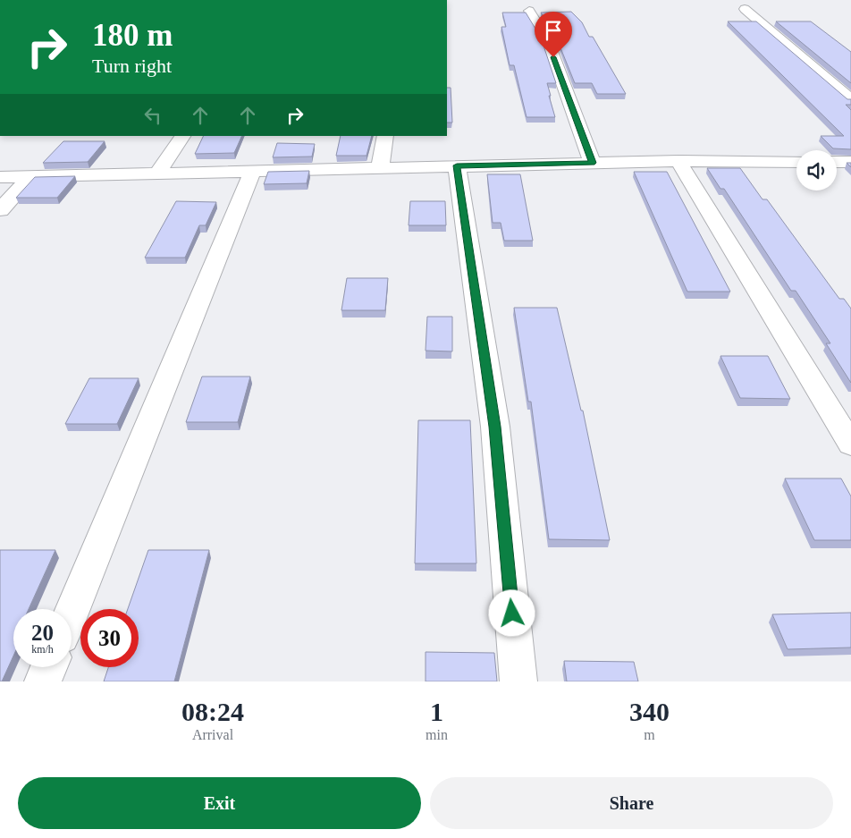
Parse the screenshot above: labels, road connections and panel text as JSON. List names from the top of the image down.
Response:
{
  "page": {
    "turn": ["180 m", "Turn right"],
    "speed": "20 km/h",
    "limit": "30",
    "eta": [
      "08:24",
      "Arrival",
      "1",
      "min",
      "340",
      "m"
    ],
    "buttons": ["Exit", "Share"]
  }
}
